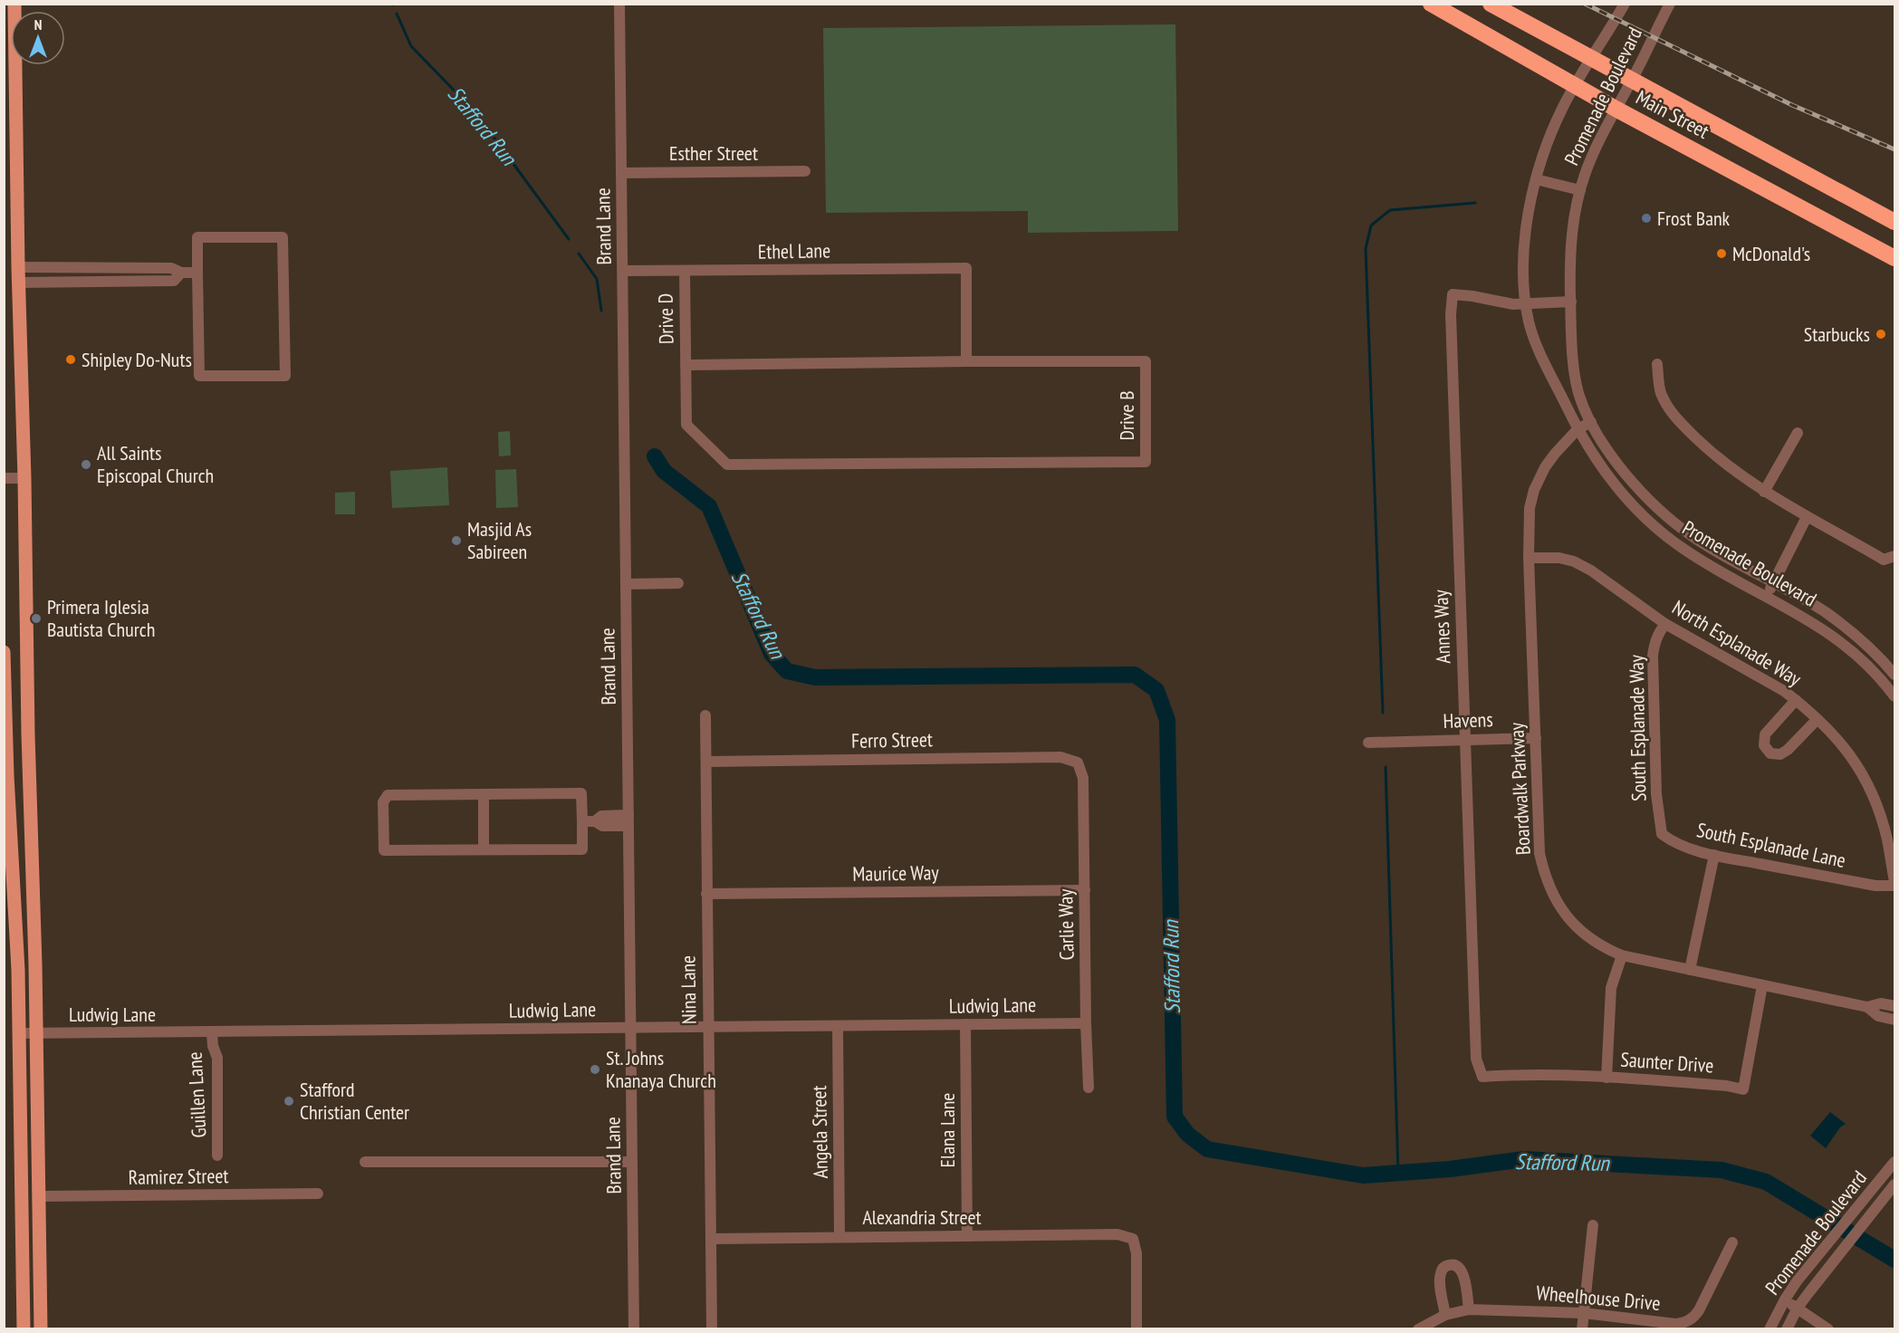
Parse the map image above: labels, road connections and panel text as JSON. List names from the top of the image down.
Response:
{
  "streets": {
    "highway": ["Main Street"],
    "street": [
      "Promenade Boulevard",
      "Esther Street",
      "Brand Lane",
      "Ethel Lane",
      "Drive D",
      "Drive B",
      "Annes Way",
      "North Esplanade Way",
      "Havens",
      "South Esplanade Way",
      "Ferro Street",
      "Boardwalk Parkway",
      "South Esplanade Lane",
      "Maurice Way",
      "Carlie Way",
      "Nina Lane",
      "Ludwig Lane",
      "Saunter Drive",
      "Guillen Lane",
      "Elana Lane",
      "Angela Street",
      "Ramirez Street",
      "Alexandria Street",
      "Wheelhouse Drive"
    ]
  },
  "crossings": [
    ["Promenade Boulevard", "Main Street"],
    ["Promenade Boulevard", "Annes Way"],
    ["Promenade Boulevard", "Boardwalk Parkway"],
    ["Esther Street", "Brand Lane"],
    ["Brand Lane", "Ethel Lane"],
    ["Brand Lane", "Ludwig Lane"],
    ["Ethel Lane", "Drive D"],
    ["Ethel Lane", "Drive B"],
    ["Drive D", "Drive B"],
    ["Annes Way", "Havens"],
    ["Annes Way", "Saunter Drive"],
    ["North Esplanade Way", "South Esplanade Way"],
    ["North Esplanade Way", "Boardwalk Parkway"],
    ["Havens", "Boardwalk Parkway"],
    ["South Esplanade Way", "South Esplanade Lane"],
    ["Ferro Street", "Carlie Way"],
    ["Ferro Street", "Nina Lane"],
    ["Boardwalk Parkway", "Saunter Drive"],
    ["Maurice Way", "Carlie Way"],
    ["Maurice Way", "Nina Lane"],
    ["Carlie Way", "Ludwig Lane"],
    ["Nina Lane", "Ludwig Lane"],
    ["Nina Lane", "Alexandria Street"],
    ["Ludwig Lane", "Guillen Lane"],
    ["Ludwig Lane", "Elana Lane"],
    ["Ludwig Lane", "Angela Street"],
    ["Elana Lane", "Alexandria Street"],
    ["Angela Street", "Alexandria Street"]
  ],
  "water": ["Stafford Run"],
  "places": [
    "Frost Bank",
    "McDonald's",
    "Starbucks",
    "Shipley Do-Nuts",
    "All Saints Episcopal Church",
    "Masjid As Sabireen",
    "Primera Iglesia Bautista Church",
    "St. Johns Knanaya Church",
    "Stafford Christian Center"
  ],
  "north": "top"
}
